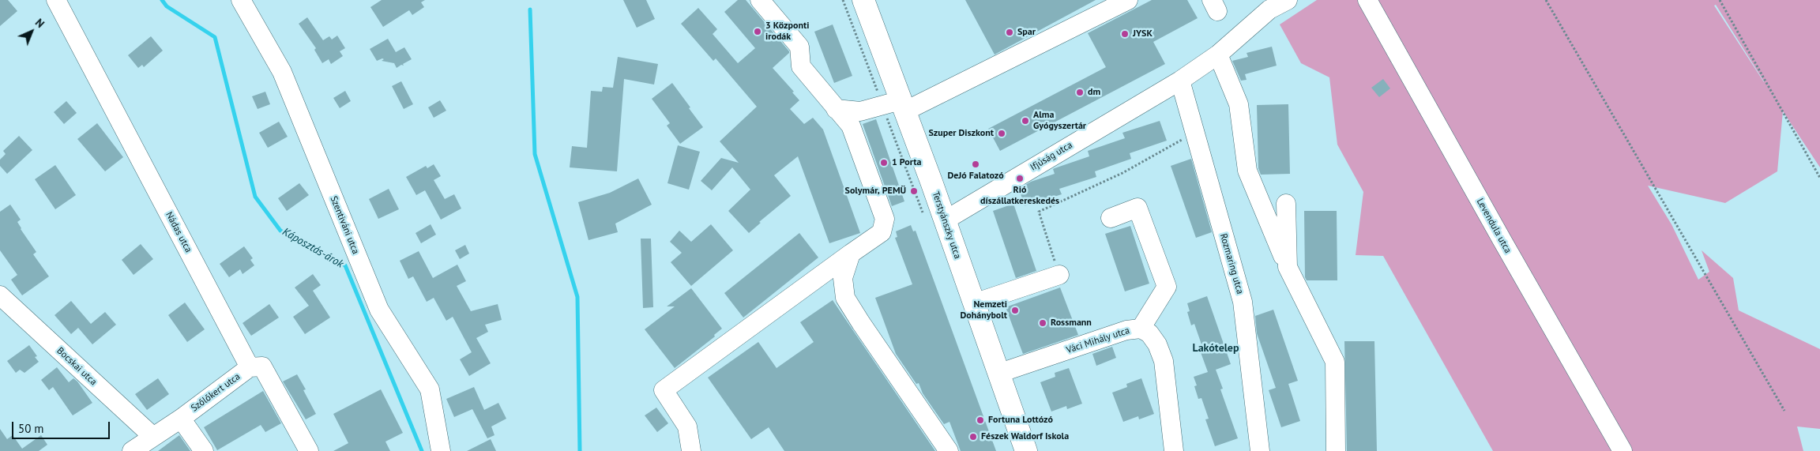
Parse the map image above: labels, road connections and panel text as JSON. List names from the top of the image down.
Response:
{
  "streets": {
    "main road": ["Terstyánszky utca"],
    "street": [
      "Ifjúság utca",
      "Szentiváni utca",
      "Levendula utca",
      "Nádas utca",
      "Rozmaring utca",
      "Váci Mihály utca",
      "Bocskai utca",
      "Szőlőkert utca"
    ]
  },
  "crossings": [
    ["Ifjúság utca", "Terstyánszky utca"],
    ["Ifjúság utca", "Rozmaring utca"],
    ["Terstyánszky utca", "Váci Mihály utca"],
    ["Nádas utca", "Szőlőkert utca"],
    ["Bocskai utca", "Szőlőkert utca"]
  ],
  "districts": ["Lakótelep"],
  "water": ["Káposztás-árok"],
  "places": [
    "3 Központi irodák",
    "Spar",
    "JYSK",
    "dm",
    "Alma Gyógyszertár",
    "Szuper Diszkont",
    "1 Porta",
    "DeJó Falatozó",
    "Rió díszállatkereskedés",
    "Solymár, PEMÜ",
    "Nemzeti Dohánybolt",
    "Rossmann",
    "Fortuna Lottózó",
    "Fészek Waldorf Iskola"
  ],
  "scale_bar": "50 m",
  "north": "top right"
}
